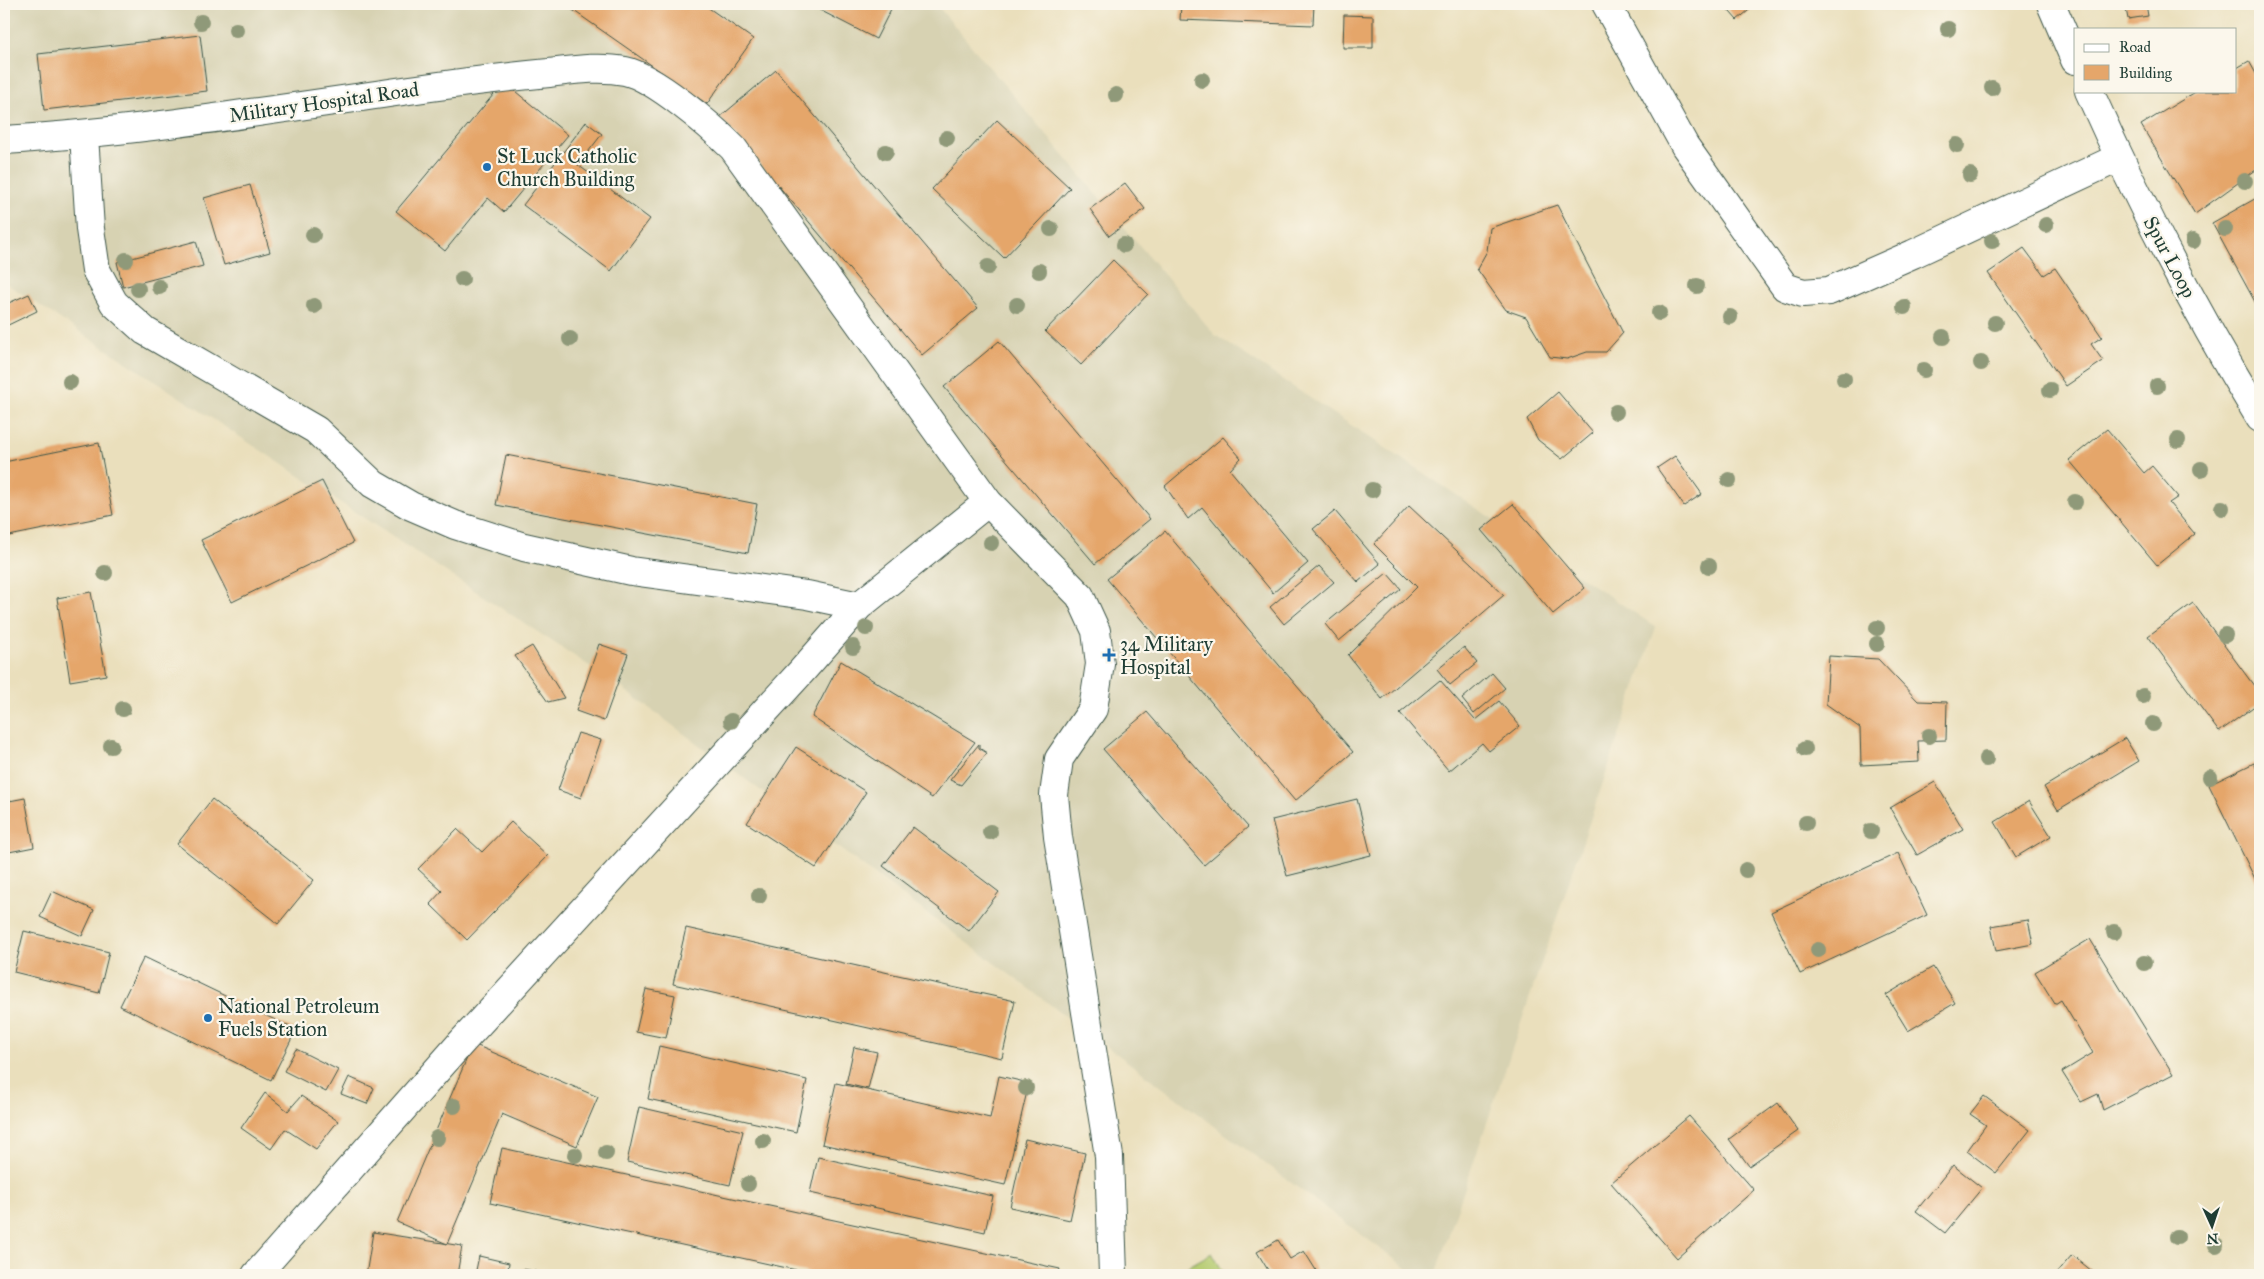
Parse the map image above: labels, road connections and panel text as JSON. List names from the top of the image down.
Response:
{
  "streets": {
    "street": ["Military Hospital Road", "Spur Loop"]
  },
  "places": {
    "other": ["St Luck Catholic Church Building", "National Petroleum Fuels Station"],
    "health": ["34 Military Hospital"]
  },
  "legend": ["Road", "Building"],
  "north": "bottom"
}
